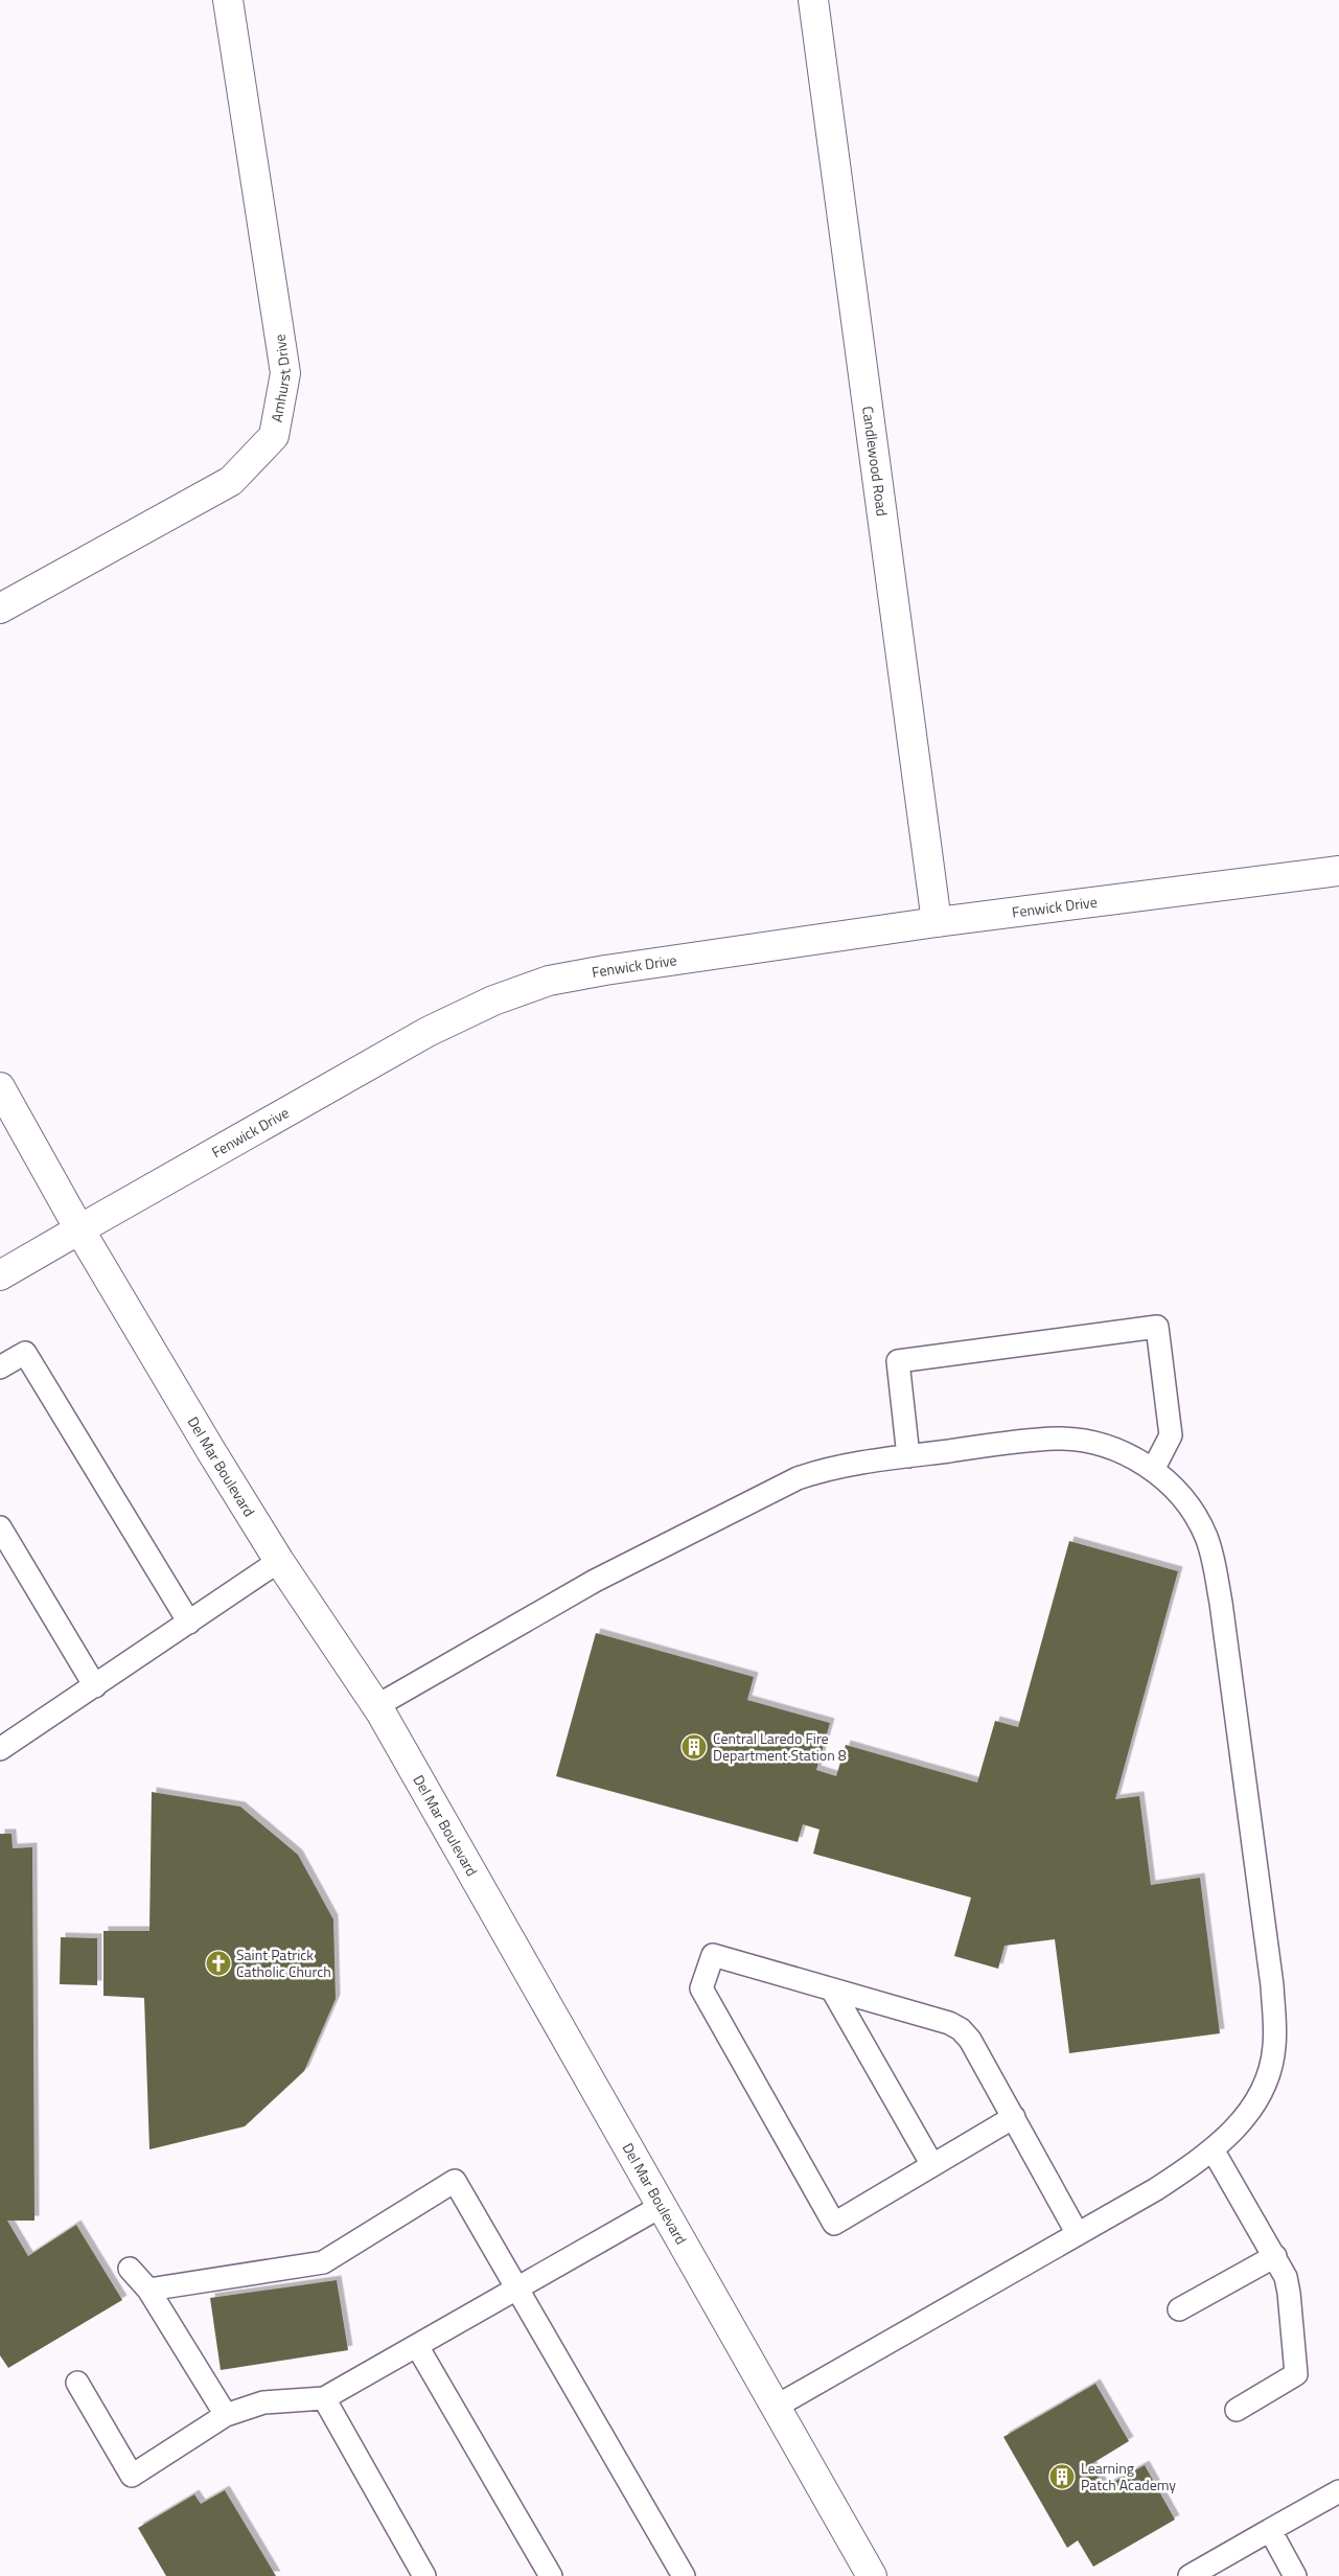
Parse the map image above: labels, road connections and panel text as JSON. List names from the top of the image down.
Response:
{
  "streets": {
    "street": [
      "Amhurst Drive",
      "Candlewood Road",
      "Fenwick Drive",
      "Del Mar Boulevard"
    ]
  },
  "crossings": [
    ["Candlewood Road", "Fenwick Drive"],
    ["Fenwick Drive", "Del Mar Boulevard"]
  ],
  "places": {
    "building": ["Central Laredo Fire Department Station 8", "Learning Patch Academy"],
    "church": ["Saint Patrick Catholic Church"]
  }
}
